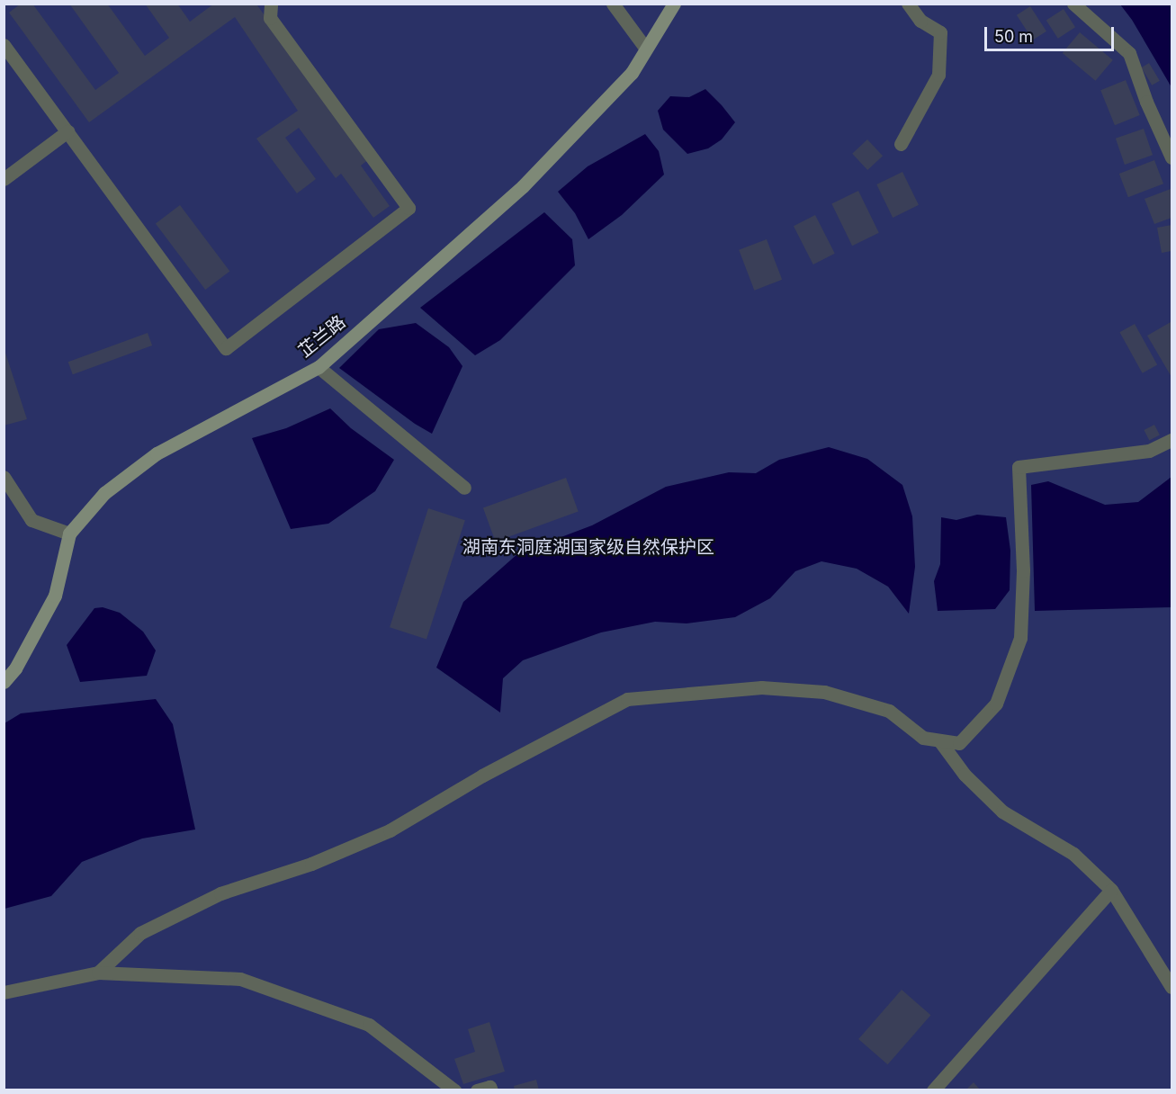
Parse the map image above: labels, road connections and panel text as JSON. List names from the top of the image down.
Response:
{
  "streets": {
    "street": ["芷兰路"]
  },
  "parks": ["湖南东洞庭湖国家级自然保护区"],
  "scale_bar": "50 m"
}
